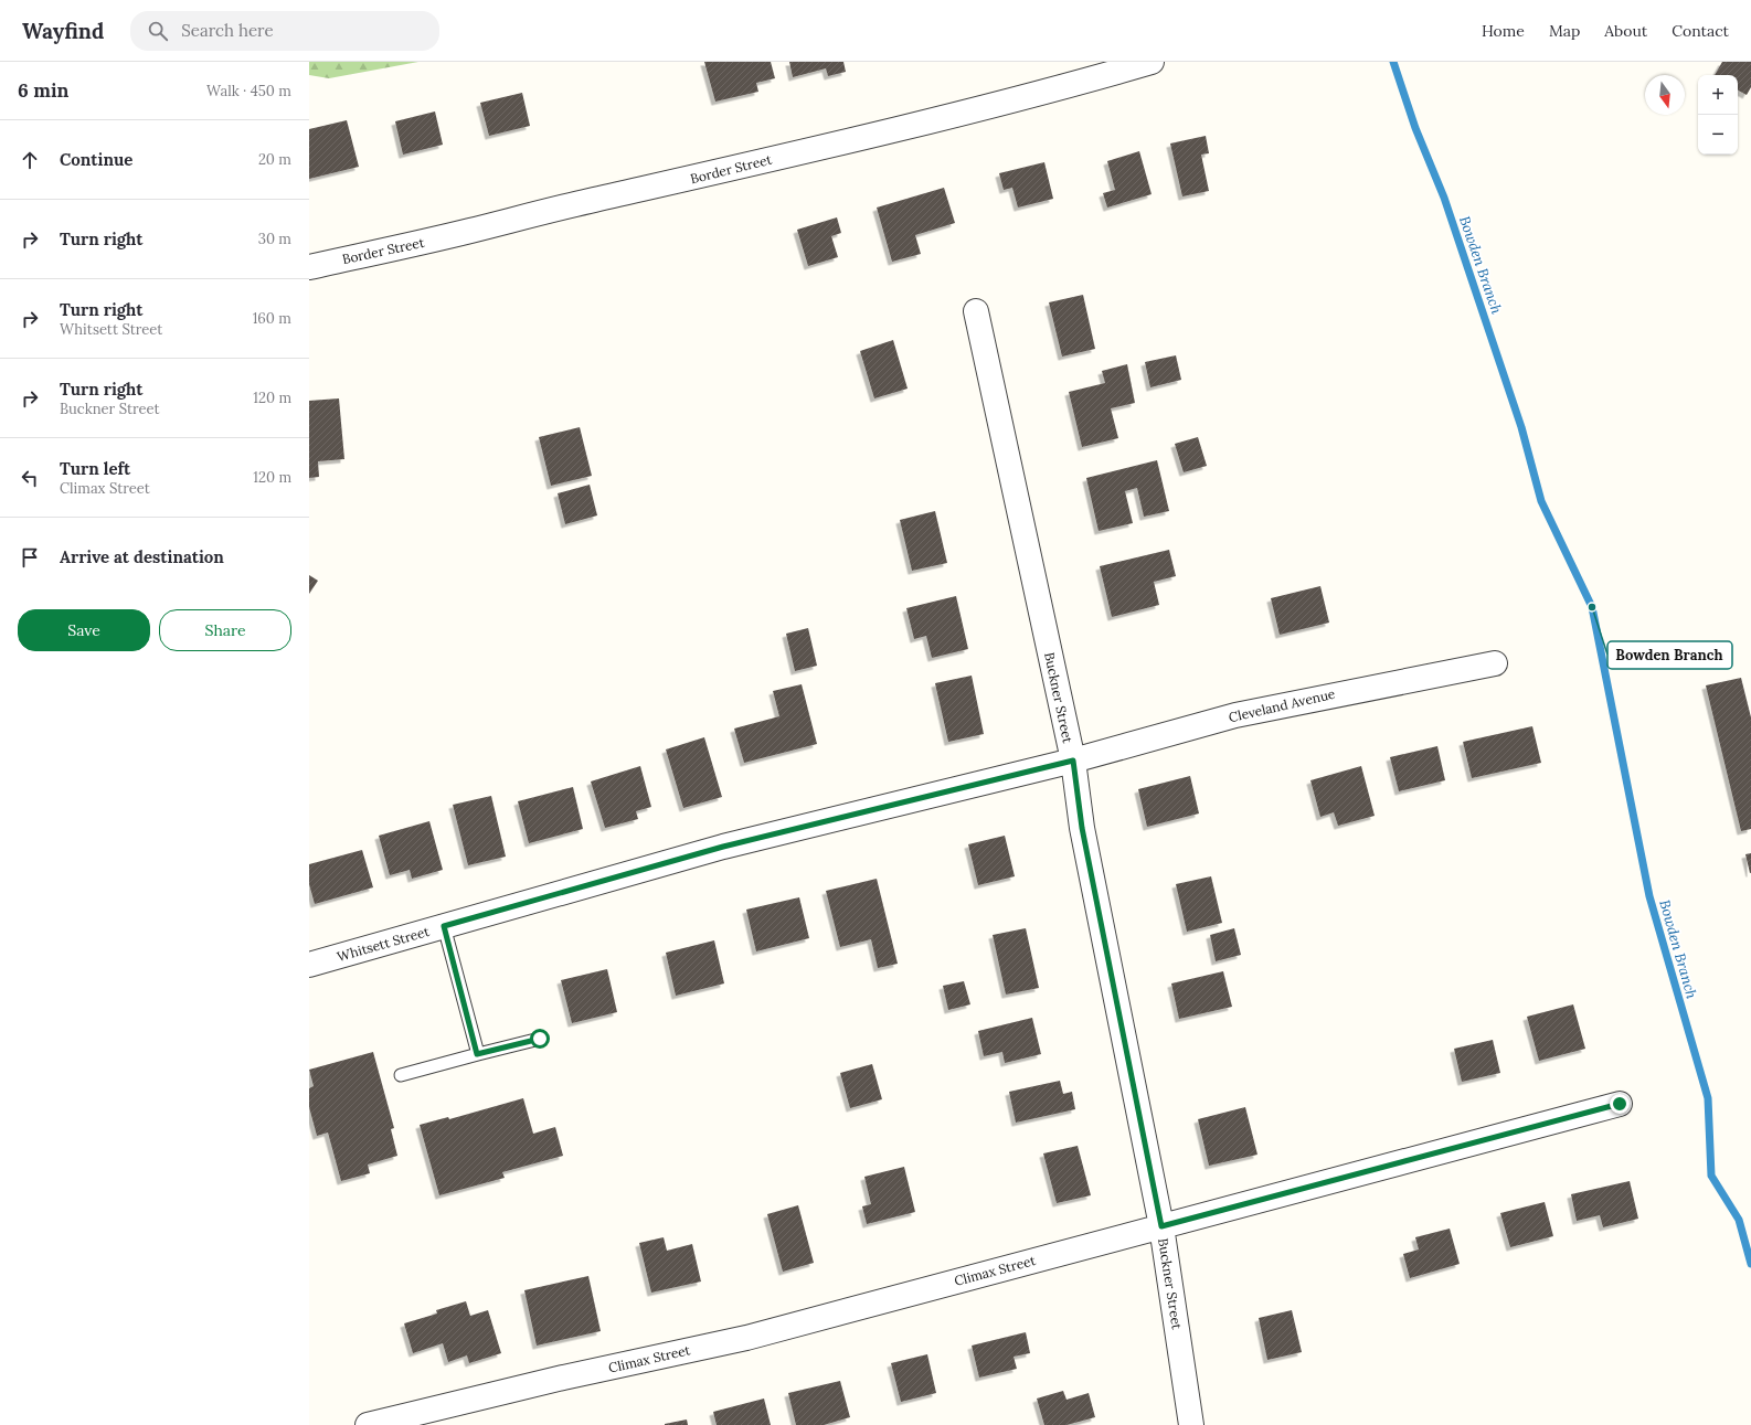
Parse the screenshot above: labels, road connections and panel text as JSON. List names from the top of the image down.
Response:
{
  "streets": {
    "street": [
      "Border Street",
      "Buckner Street",
      "Cleveland Avenue",
      "Whitsett Street",
      "Climax Street"
    ]
  },
  "crossings": [
    ["Buckner Street", "Cleveland Avenue"],
    ["Buckner Street", "Whitsett Street"],
    ["Buckner Street", "Climax Street"],
    ["Cleveland Avenue", "Whitsett Street"]
  ],
  "water": ["Bowden Branch"],
  "places": ["Bowden Branch"],
  "north": "bottom",
  "page": {
    "header": "Wayfind",
    "search": "Search here",
    "nav": [
      "Home",
      "Map",
      "About",
      "Contact"
    ],
    "heading": ["6 min", "Walk · 450 m"],
    "map_buttons": ["+", "−"],
    "list": [
      ["Continue", "20 m"],
      ["Turn right", "30 m"],
      ["Turn right", "Whitsett Street", "160 m"],
      ["Turn right", "Buckner Street", "120 m"],
      ["Turn left", "Climax Street", "120 m"],
      "Arrive at destination"
    ],
    "buttons": ["Save", "Share"]
  }
}
